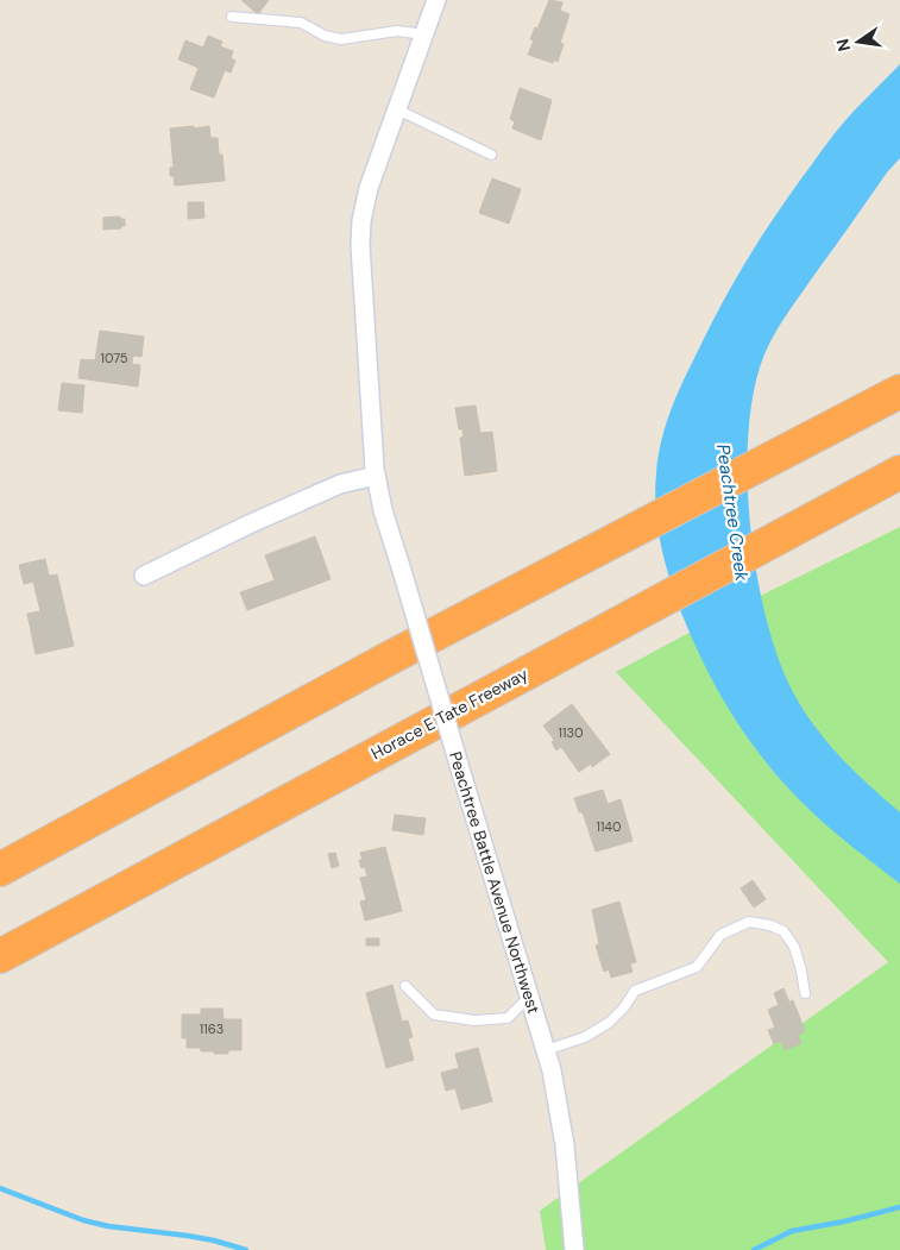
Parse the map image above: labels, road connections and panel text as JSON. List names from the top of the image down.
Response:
{
  "streets": {
    "highway": ["Horace E Tate Freeway"],
    "street": ["Peachtree Battle Avenue Northwest"]
  },
  "water": ["Peachtree Creek"],
  "house_numbers": [
    "1075",
    "1130",
    "1140",
    "1163"
  ],
  "north": "left"
}
